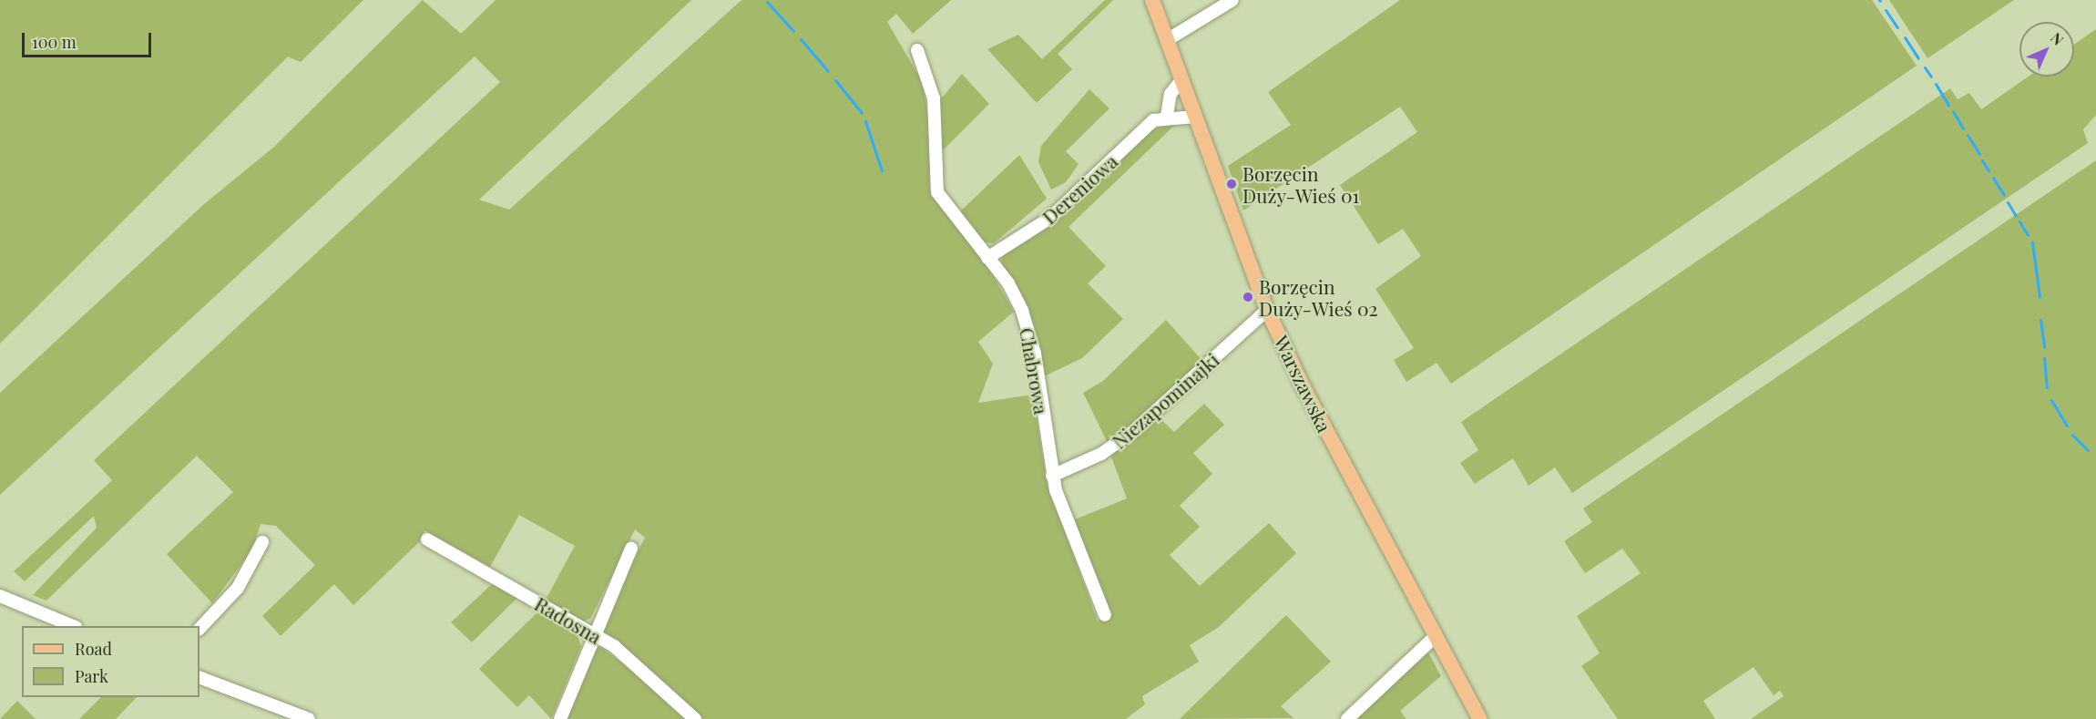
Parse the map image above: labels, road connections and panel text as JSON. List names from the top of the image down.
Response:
{
  "streets": {
    "main road": ["Warszawska"],
    "street": [
      "Dereniowa",
      "Chabrowa",
      "Niezapominajki",
      "Radosna"
    ]
  },
  "crossings": [
    ["Dereniowa", "Chabrowa"],
    ["Chabrowa", "Niezapominajki"],
    ["Warszawska", "Niezapominajki"]
  ],
  "places": ["Borzęcin Duży-Wieś 01", "Borzęcin Duży-Wieś 02"],
  "legend": ["Road", "Park"],
  "scale_bar": "100 m",
  "north": "top right"
}
